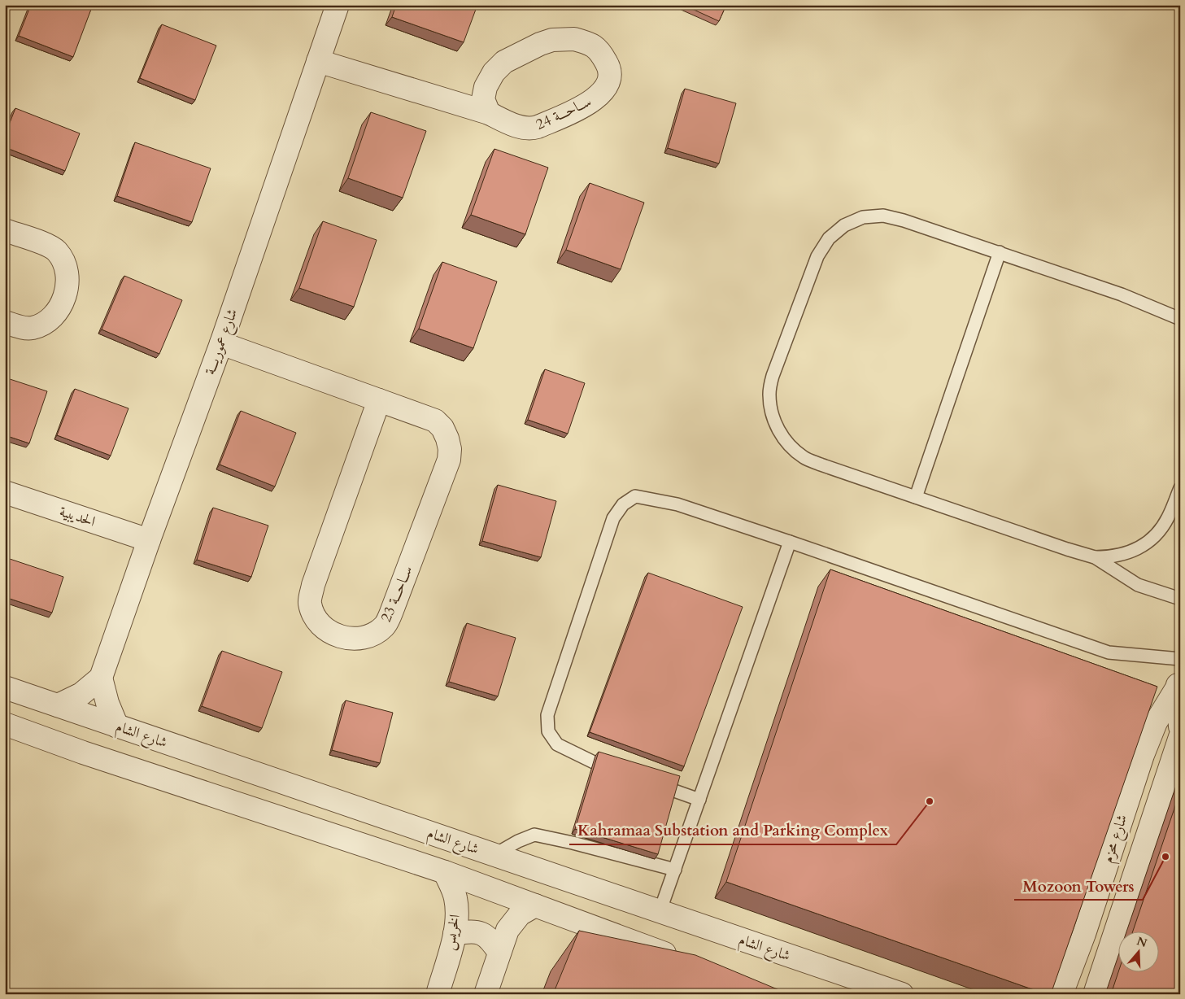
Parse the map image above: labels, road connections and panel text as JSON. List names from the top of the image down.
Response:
{
  "streets": {
    "street": [
      "ســاحـــة 24",
      "شارع عموريـــة",
      "الحديبية",
      "ســاحـــة 23",
      "شارع الشام",
      "شارع محزم",
      "الخريس"
    ]
  },
  "crossings": [
    ["ســاحـــة 24", "شارع عموريـــة"],
    ["شارع عموريـــة", "الحديبية"],
    ["شارع عموريـــة", "ســاحـــة 23"]
  ],
  "places": ["Kahramaa Substation and Parking Complex", "Mozoon Towers"],
  "north": "top"
}
